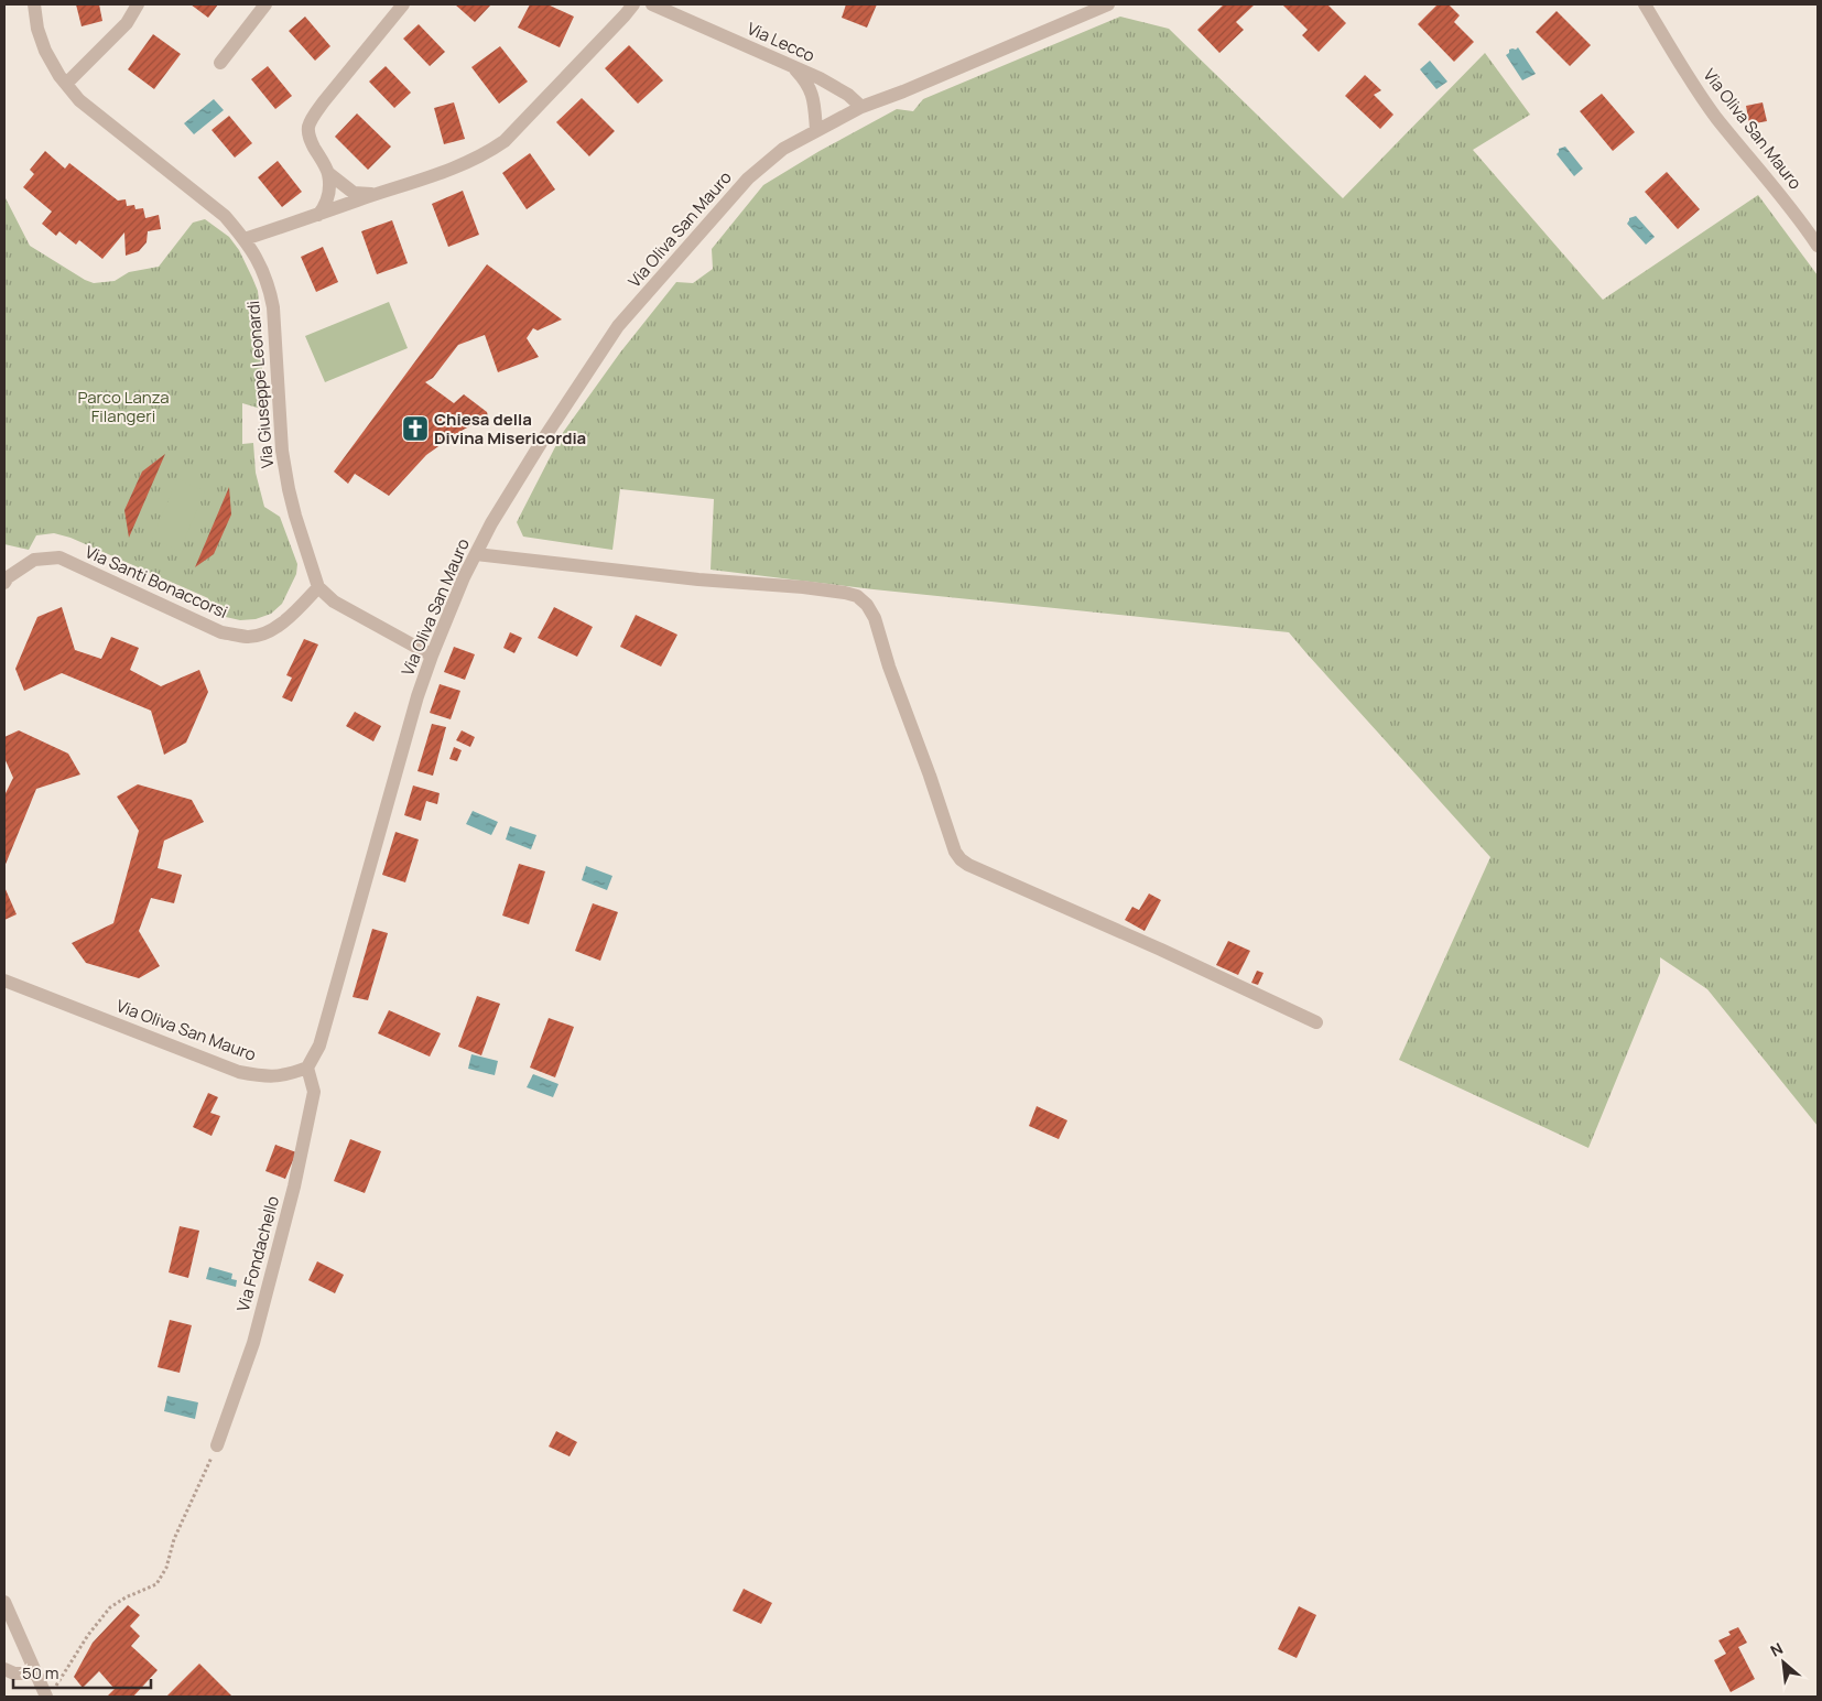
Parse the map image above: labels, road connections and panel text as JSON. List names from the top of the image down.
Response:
{
  "streets": {
    "street": [
      "Via Lecco",
      "Via Oliva San Mauro",
      "Via Giuseppe Leonardi",
      "Via Santi Bonaccorsi",
      "Via Fondachello"
    ]
  },
  "crossings": [
    ["Via Lecco", "Via Oliva San Mauro"],
    ["Via Oliva San Mauro", "Via Fondachello"],
    ["Via Giuseppe Leonardi", "Via Santi Bonaccorsi"]
  ],
  "parks": ["Parco Lanza Filangeri"],
  "places": {
    "church": ["Chiesa della Divina Misericordia"]
  },
  "scale_bar": "50 m",
  "north": "top left"
}
